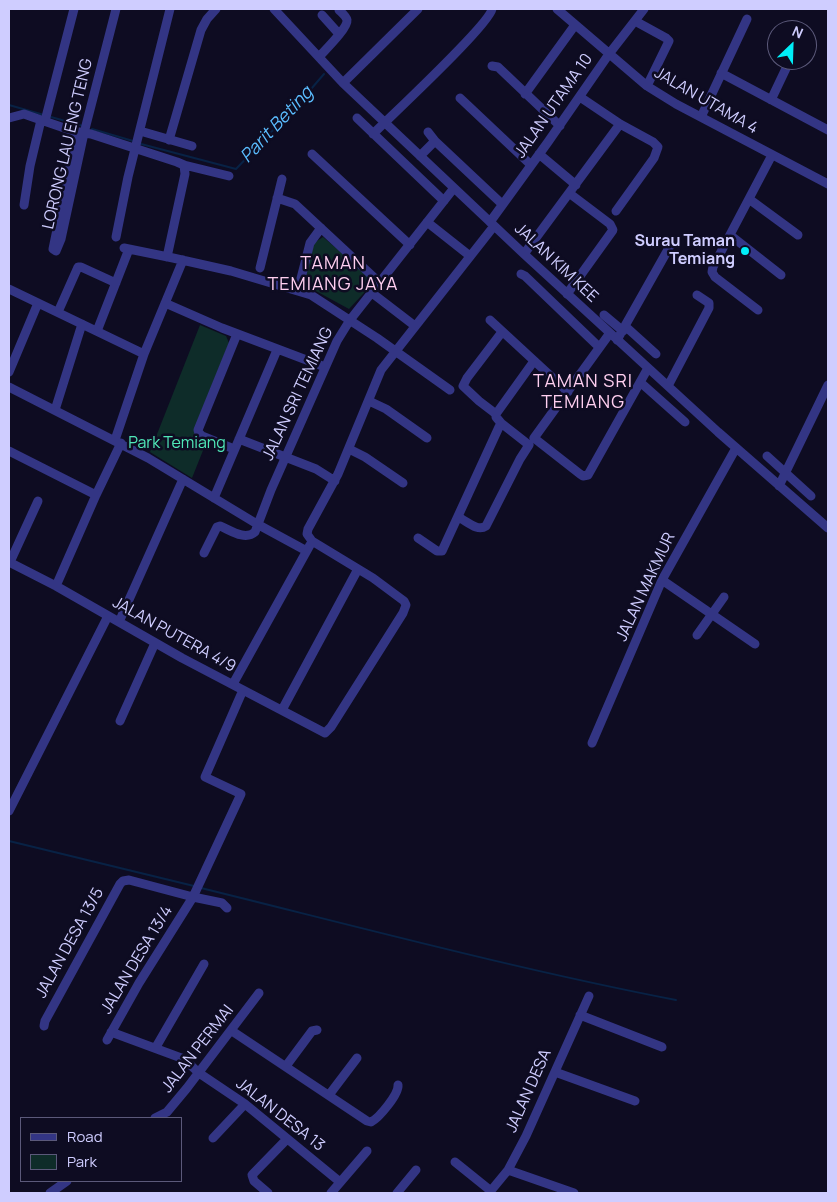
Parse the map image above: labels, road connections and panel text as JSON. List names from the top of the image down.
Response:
{
  "streets": {
    "street": [
      "JALAN UTAMA 4",
      "JALAN UTAMA 10",
      "LORONG LAU ENG TENG",
      "JALAN KIM KEE",
      "JALAN SRI TEMIANG",
      "JALAN MAKMUR",
      "JALAN PUTERA 4/9",
      "JALAN DESA 13/5",
      "JALAN DESA 13/4",
      "JALAN PERMAI",
      "JALAN DESA",
      "JALAN DESA 13"
    ]
  },
  "crossings": [
    ["JALAN UTAMA 4", "JALAN UTAMA 10"],
    ["JALAN UTAMA 10", "JALAN KIM KEE"],
    ["JALAN UTAMA 10", "JALAN PUTERA 4/9"],
    ["JALAN KIM KEE", "JALAN SRI TEMIANG"],
    ["JALAN KIM KEE", "JALAN MAKMUR"],
    ["JALAN PUTERA 4/9", "JALAN DESA 13/4"],
    ["JALAN DESA 13/5", "JALAN DESA 13/4"],
    ["JALAN PERMAI", "JALAN DESA 13"]
  ],
  "districts": ["TAMAN TEMIANG JAYA", "TAMAN SRI TEMIANG"],
  "water": ["Parit Beting"],
  "parks": ["Park Temiang"],
  "places": ["Surau Taman Temiang"],
  "legend": ["Road", "Park"],
  "north": "top right"
}
